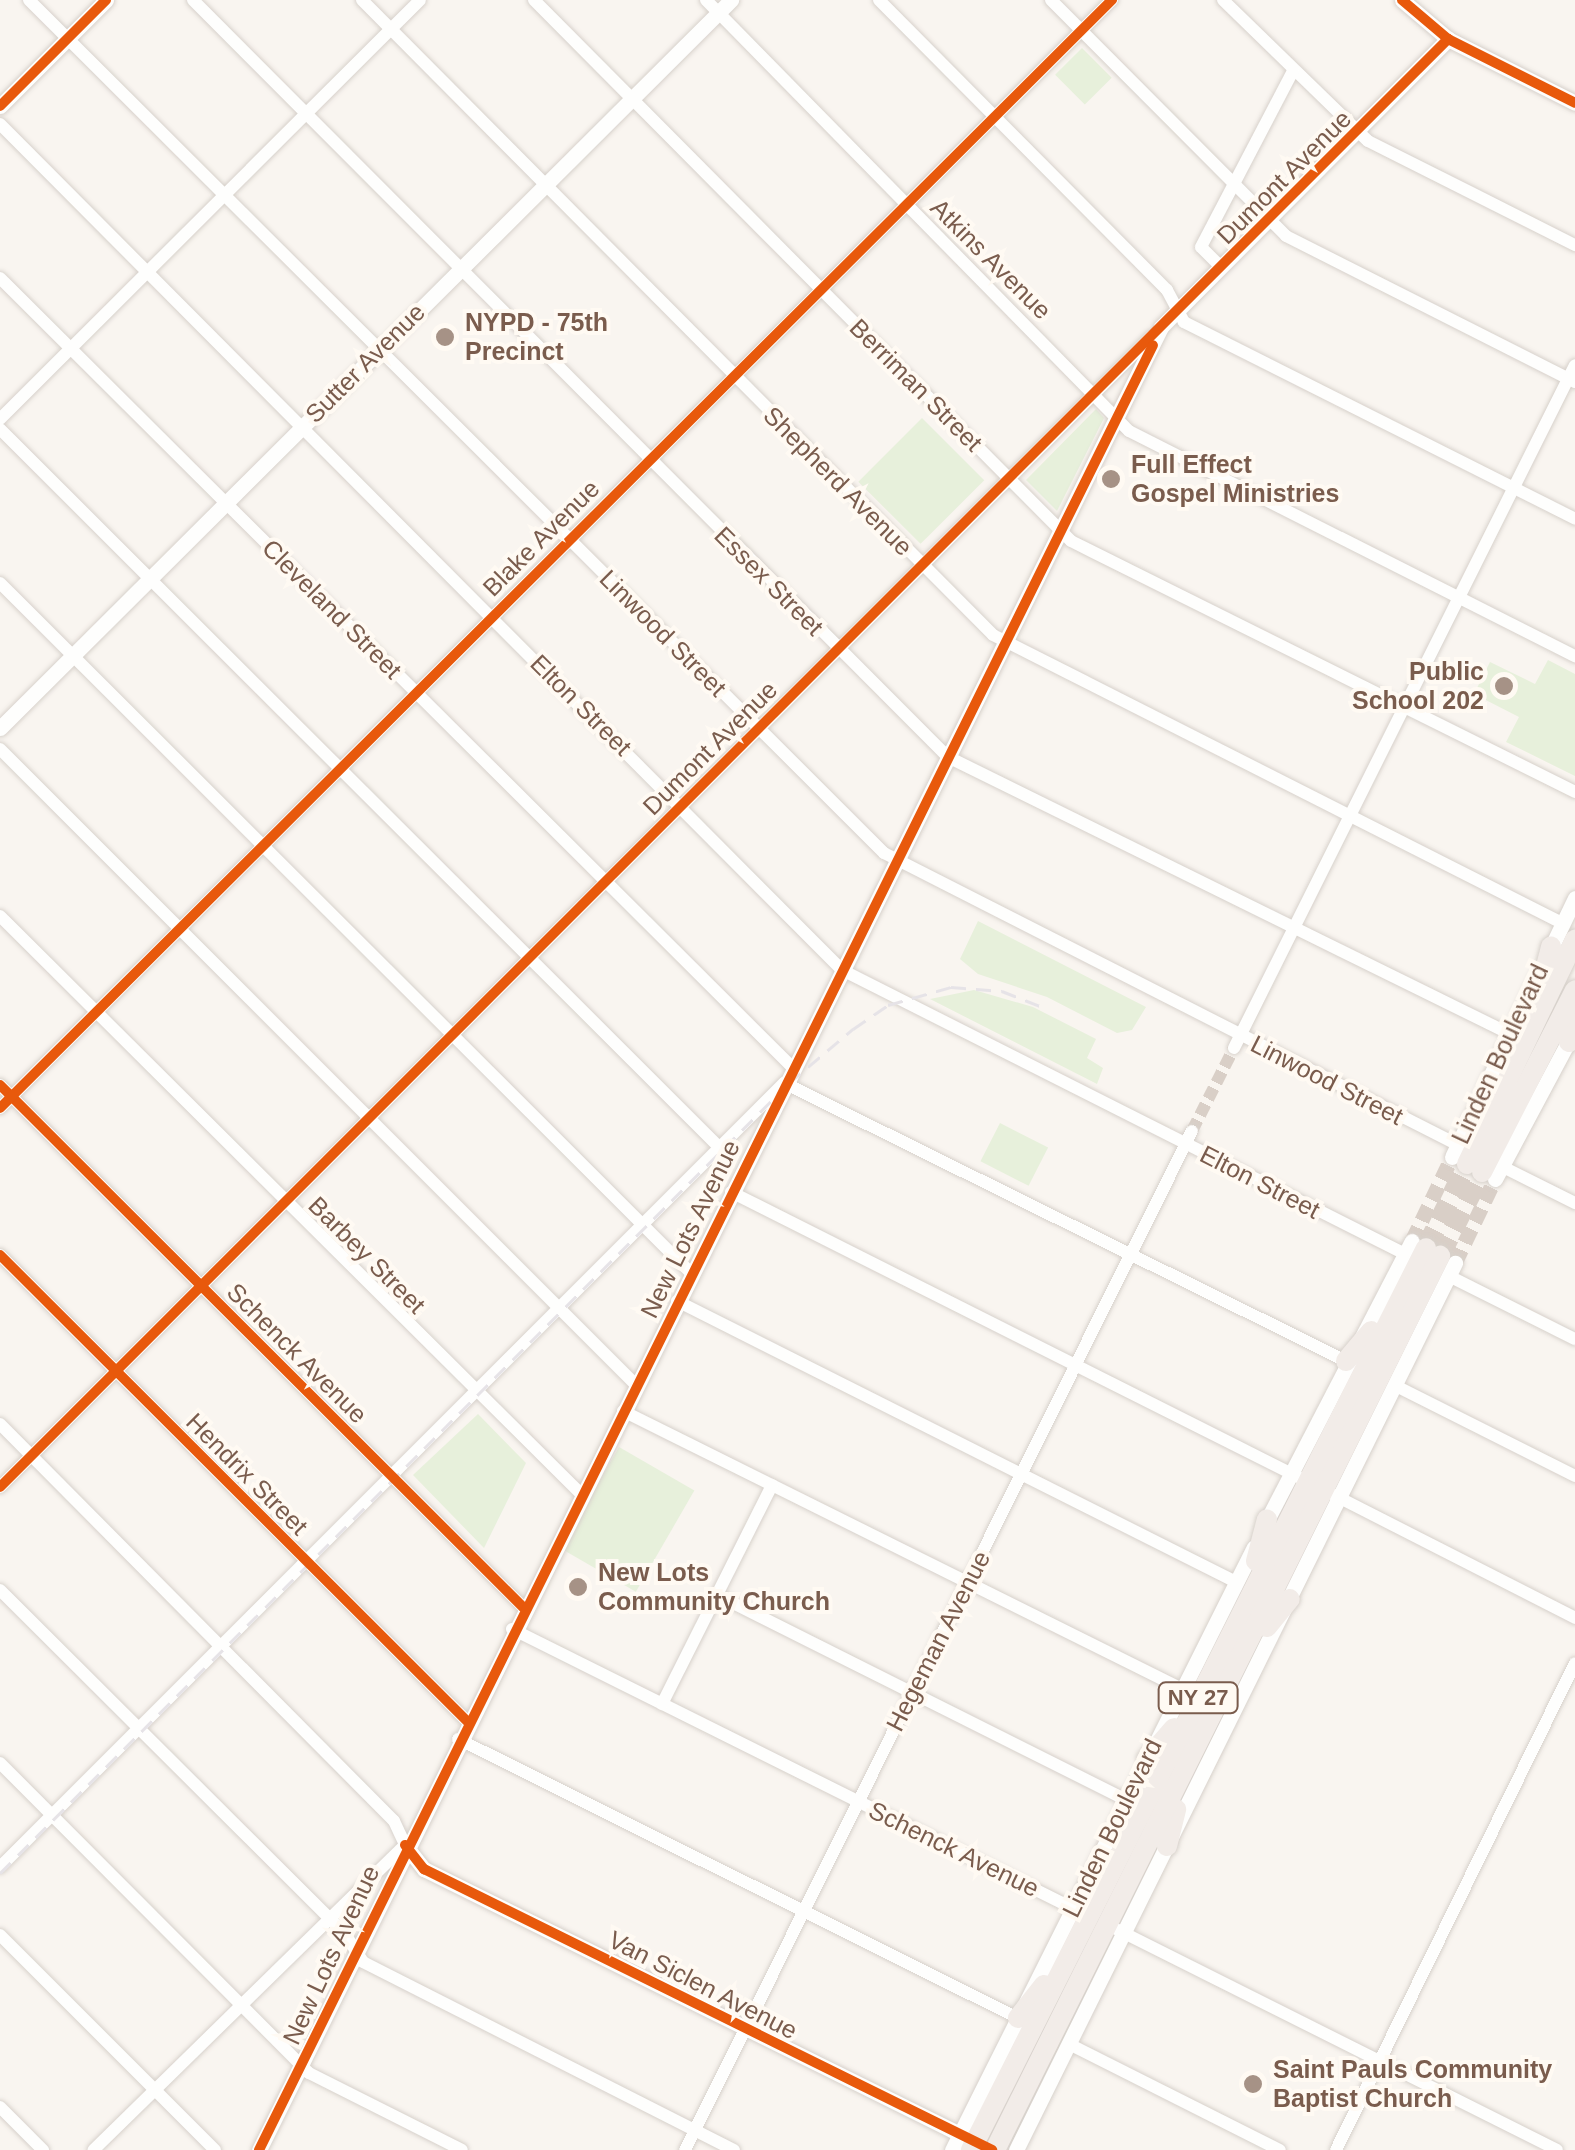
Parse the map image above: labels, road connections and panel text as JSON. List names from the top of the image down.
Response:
{
  "streets": {
    "highway": ["Linden Boulevard", "NY 27"],
    "street": [
      "Dumont Avenue",
      "Atkins Avenue",
      "Sutter Avenue",
      "Berriman Street",
      "Shepherd Avenue",
      "Blake Avenue",
      "Essex Street",
      "Cleveland Street",
      "Linwood Street",
      "Elton Street",
      "New Lots Avenue",
      "Barbey Street",
      "Schenck Avenue",
      "Hendrix Street",
      "Hegeman Avenue",
      "Van Siclen Avenue"
    ]
  },
  "crossings": [
    ["Dumont Avenue", "Atkins Avenue"],
    ["Dumont Avenue", "Berriman Street"],
    ["Dumont Avenue", "Shepherd Avenue"],
    ["Dumont Avenue", "Essex Street"],
    ["Dumont Avenue", "Cleveland Street"],
    ["Dumont Avenue", "Linwood Street"],
    ["Dumont Avenue", "Elton Street"],
    ["Dumont Avenue", "New Lots Avenue"],
    ["Dumont Avenue", "Barbey Street"],
    ["Dumont Avenue", "Schenck Avenue"],
    ["Dumont Avenue", "Hendrix Street"],
    ["Dumont Avenue", "Van Siclen Avenue"],
    ["Atkins Avenue", "Sutter Avenue"],
    ["Atkins Avenue", "Blake Avenue"],
    ["Atkins Avenue", "New Lots Avenue"],
    ["Sutter Avenue", "Berriman Street"],
    ["Sutter Avenue", "Shepherd Avenue"],
    ["Sutter Avenue", "Essex Street"],
    ["Sutter Avenue", "Cleveland Street"],
    ["Sutter Avenue", "Linwood Street"],
    ["Sutter Avenue", "Elton Street"],
    ["Berriman Street", "Blake Avenue"],
    ["Berriman Street", "New Lots Avenue"],
    ["Shepherd Avenue", "Blake Avenue"],
    ["Shepherd Avenue", "Linden Boulevard"],
    ["Shepherd Avenue", "New Lots Avenue"],
    ["Blake Avenue", "Essex Street"],
    ["Blake Avenue", "Cleveland Street"],
    ["Blake Avenue", "Linwood Street"],
    ["Blake Avenue", "Elton Street"],
    ["Blake Avenue", "Barbey Street"],
    ["Blake Avenue", "Schenck Avenue"],
    ["Essex Street", "Linden Boulevard"],
    ["Essex Street", "New Lots Avenue"],
    ["Cleveland Street", "New Lots Avenue"],
    ["Linwood Street", "Linden Boulevard"],
    ["Linwood Street", "New Lots Avenue"],
    ["Elton Street", "Linden Boulevard"],
    ["Elton Street", "New Lots Avenue"],
    ["Elton Street", "Hegeman Avenue"],
    ["Linden Boulevard", "Schenck Avenue"],
    ["Linden Boulevard", "Van Siclen Avenue"],
    ["New Lots Avenue", "Barbey Street"],
    ["New Lots Avenue", "Schenck Avenue"],
    ["New Lots Avenue", "Hendrix Street"],
    ["New Lots Avenue", "Van Siclen Avenue"],
    ["Schenck Avenue", "Hegeman Avenue"],
    ["Hegeman Avenue", "Van Siclen Avenue"]
  ],
  "places": [
    "NYPD - 75th Precinct",
    "Full Effect Gospel Ministries",
    "Public School 202",
    "New Lots Community Church",
    "Saint Pauls Community Baptist Church"
  ]
}
